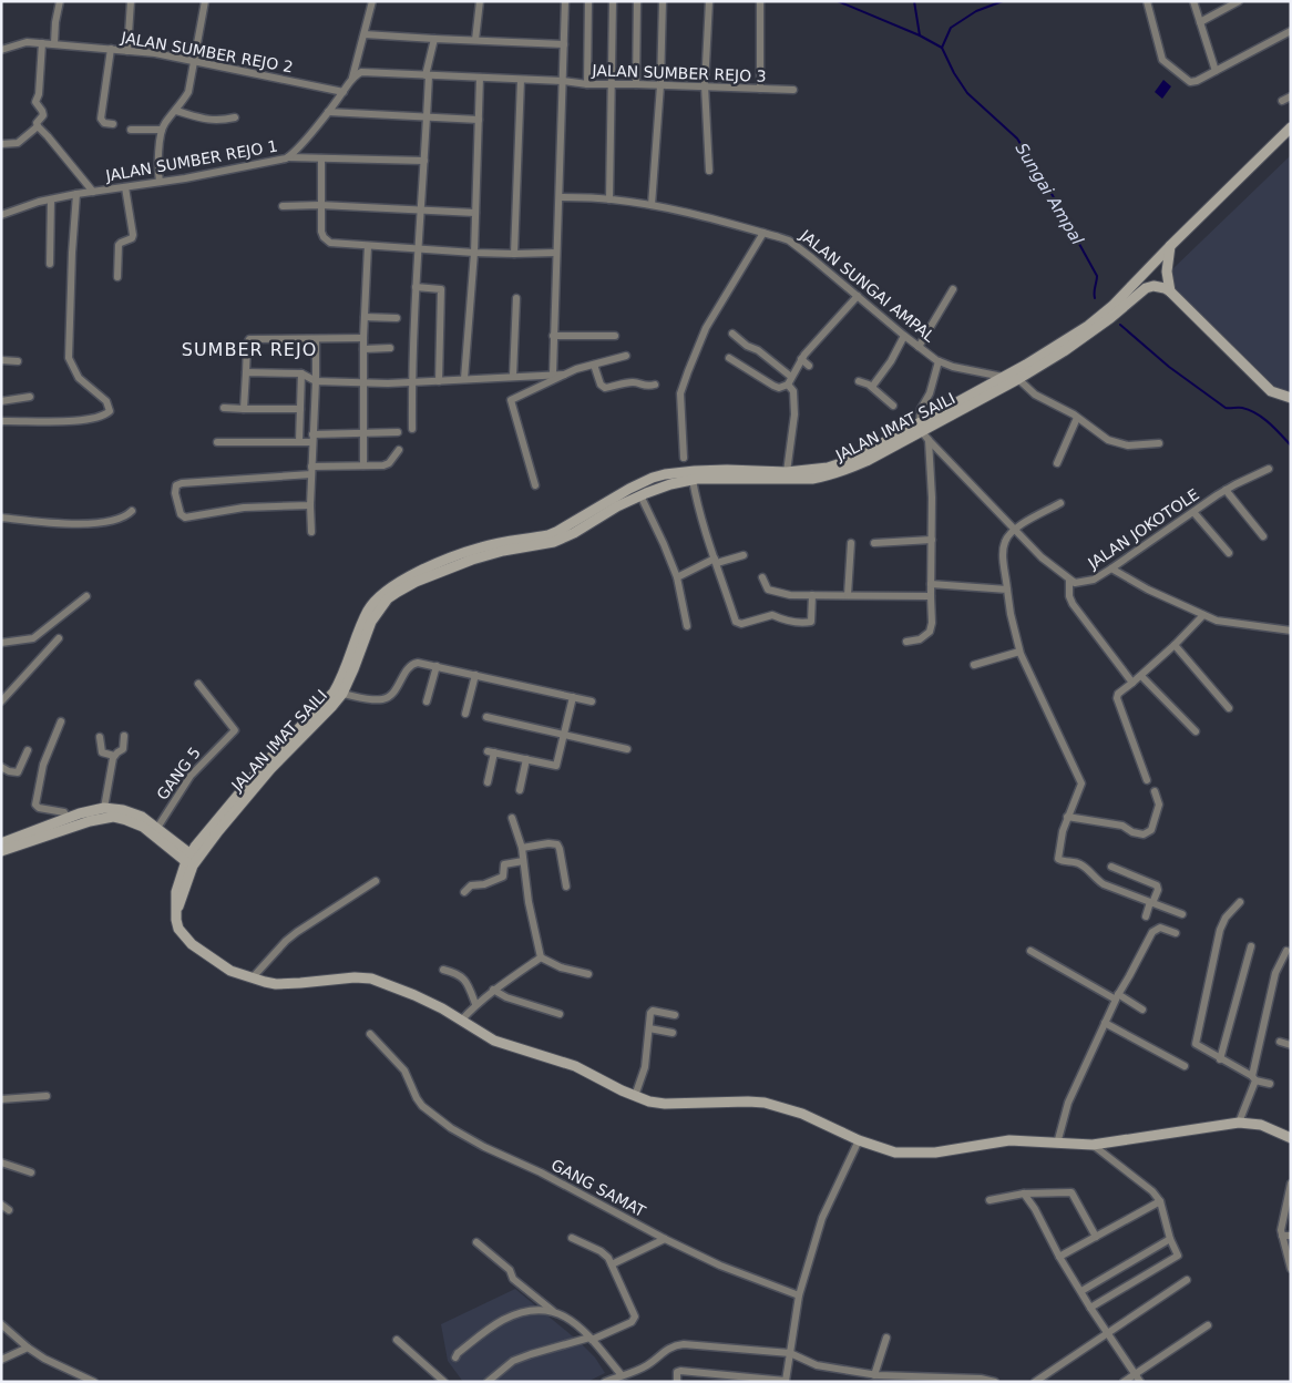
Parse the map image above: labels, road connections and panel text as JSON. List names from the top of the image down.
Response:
{
  "streets": {
    "main road": ["JALAN IMAT SAILI"],
    "street": [
      "JALAN SUMBER REJO 2",
      "JALAN SUMBER REJO 3",
      "JALAN SUMBER REJO 1",
      "JALAN SUNGAI AMPAL",
      "JALAN JOKOTOLE",
      "GANG 5",
      "GANG SAMAT"
    ]
  },
  "crossings": [
    ["JALAN SUMBER REJO 2", "JALAN SUMBER REJO 1"],
    ["JALAN SUNGAI AMPAL", "JALAN IMAT SAILI"]
  ],
  "districts": ["SUMBER REJO"],
  "water": ["Sungai Ampal"]
}
